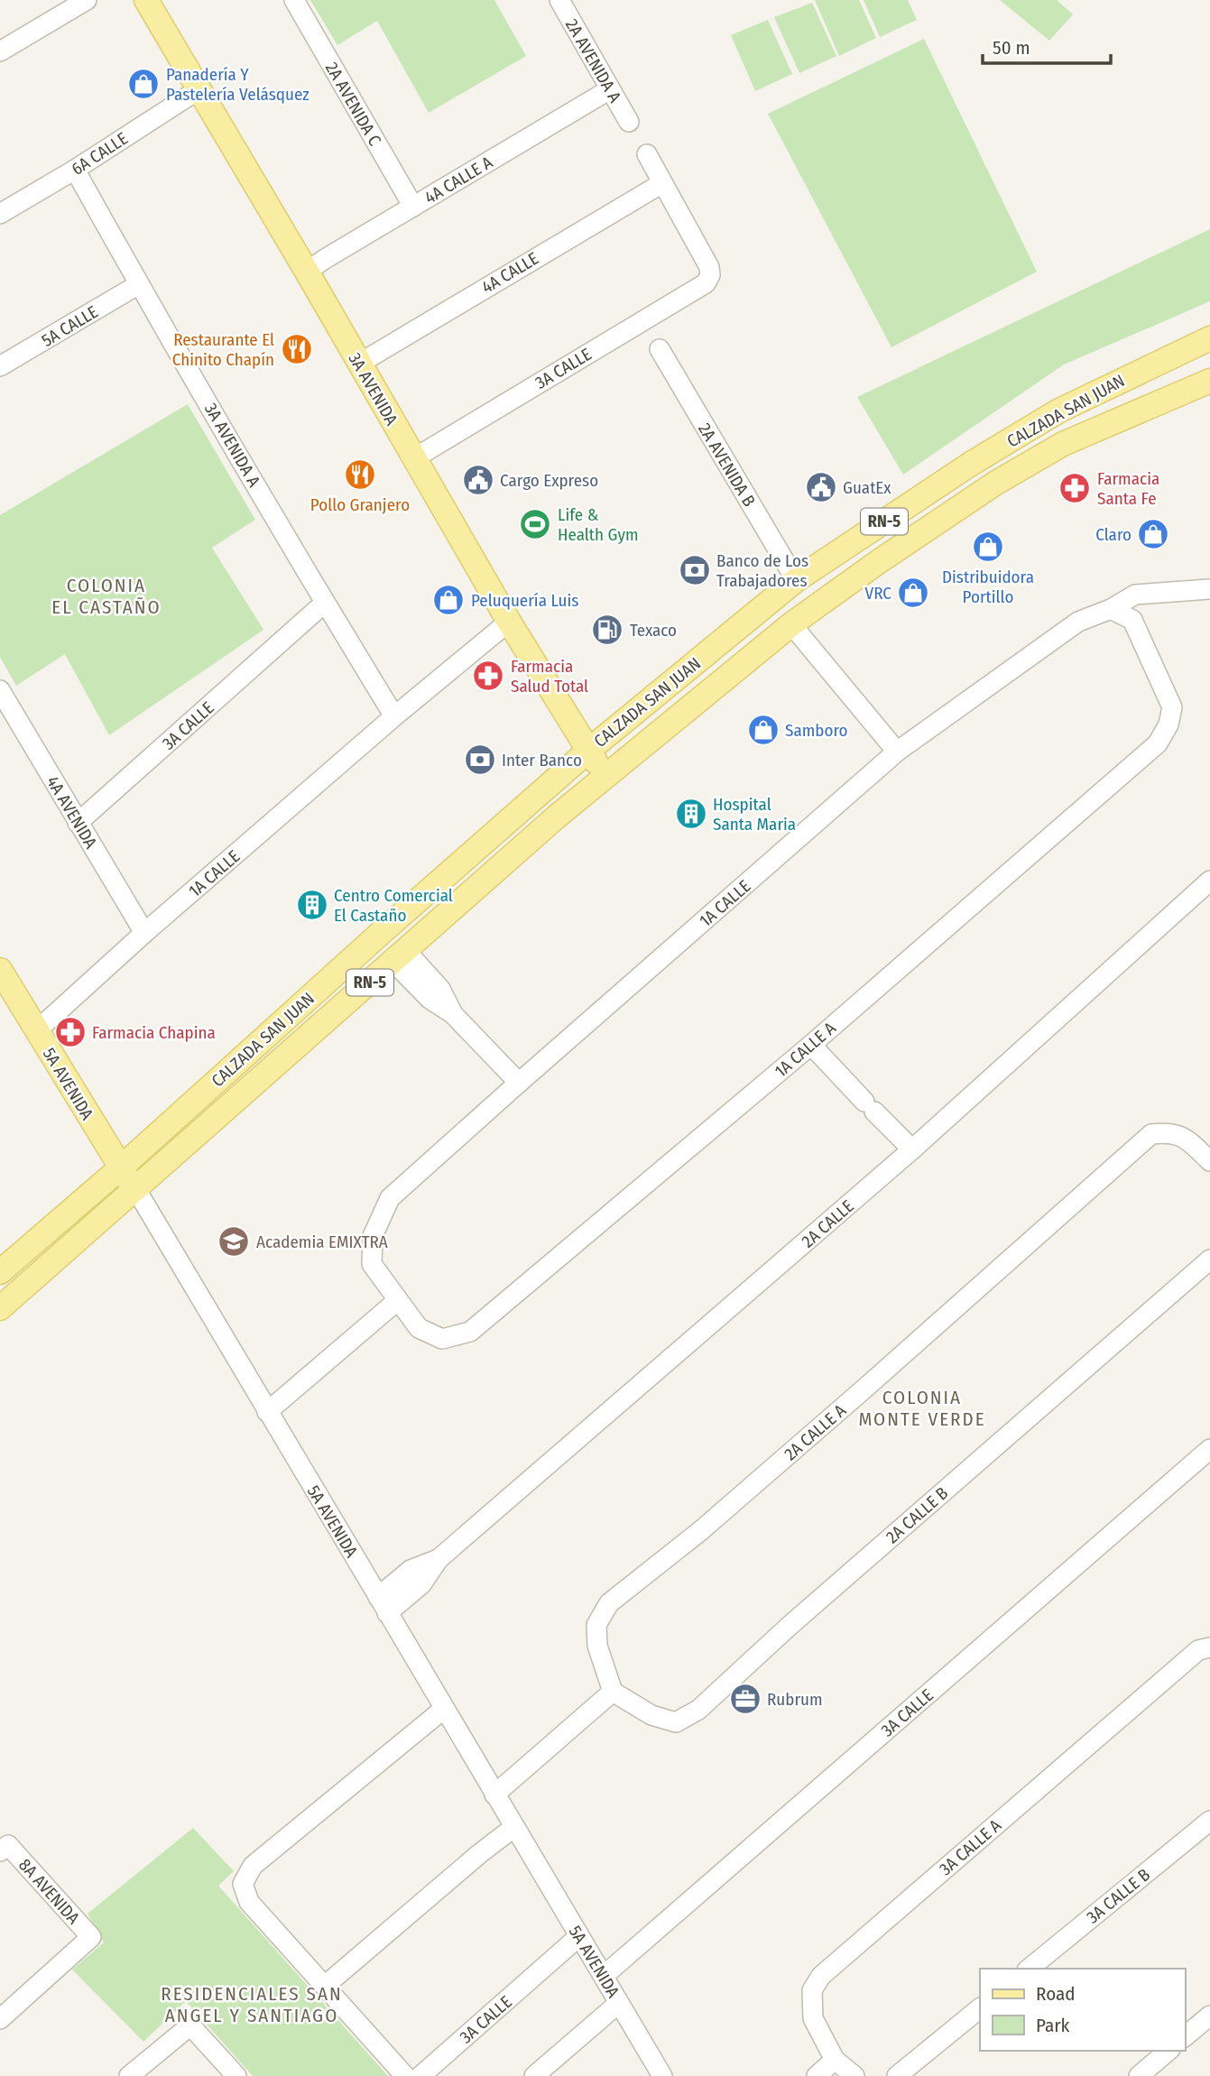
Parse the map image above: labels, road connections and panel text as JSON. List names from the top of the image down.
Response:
{
  "streets": {
    "main road": [
      "3A AVENIDA",
      "CALZADA SAN JUAN",
      "RN-5",
      "5A AVENIDA"
    ],
    "street": [
      "2A AVENIDA A",
      "2A AVENIDA C",
      "6A CALLE",
      "4A CALLE A",
      "4A CALLE",
      "5A CALLE",
      "3A CALLE",
      "3A AVENIDA A",
      "2A AVENIDA B",
      "4A AVENIDA",
      "1A CALLE",
      "1A CALLE A",
      "2A CALLE",
      "2A CALLE A",
      "2A CALLE B",
      "3A CALLE A",
      "8A AVENIDA",
      "3A CALLE B"
    ]
  },
  "crossings": [
    ["2A AVENIDA A", "4A CALLE A"],
    ["2A AVENIDA C", "4A CALLE A"],
    ["6A CALLE", "3A AVENIDA"],
    ["6A CALLE", "3A AVENIDA A"],
    ["4A CALLE A", "3A AVENIDA"],
    ["4A CALLE", "3A CALLE"],
    ["4A CALLE", "3A AVENIDA"],
    ["5A CALLE", "3A AVENIDA A"],
    ["3A CALLE", "3A AVENIDA"],
    ["3A CALLE", "3A AVENIDA A"],
    ["3A CALLE", "4A AVENIDA"],
    ["3A CALLE", "5A AVENIDA"],
    ["3A AVENIDA", "CALZADA SAN JUAN"],
    ["3A AVENIDA", "1A CALLE"],
    ["CALZADA SAN JUAN", "2A AVENIDA B"],
    ["CALZADA SAN JUAN", "5A AVENIDA"],
    ["3A AVENIDA A", "1A CALLE"],
    ["4A AVENIDA", "1A CALLE"],
    ["1A CALLE", "1A CALLE A"],
    ["1A CALLE", "5A AVENIDA"],
    ["5A AVENIDA", "2A CALLE"],
    ["2A CALLE A", "2A CALLE B"]
  ],
  "districts": ["COLONIA EL CASTAÑO", "COLONIA MONTE VERDE", "RESIDENCIALES SAN ANGEL Y SANTIAGO"],
  "places": {
    "shop": [
      "Panadería Y Pastelería Velásquez",
      "Claro",
      "Distribuidora Portillo",
      "VRC",
      "Peluquería Luis",
      "Samboro"
    ],
    "restaurant": ["Restaurante El Chinito Chapín", "Pollo Granjero"],
    "public building": ["Cargo Expreso", "GuatEx"],
    "pharmacy": ["Farmacia Santa Fe", "Farmacia Salud Total", "Farmacia Chapina"],
    "sports": ["Life & Health Gym"],
    "bank": ["Banco de Los Trabajadores", "Inter Banco"],
    "fuel station": ["Texaco"],
    "building": ["Hospital Santa Maria", "Centro Comercial El Castaño"],
    "school or university": ["Academia EMIXTRA"],
    "office": ["Rubrum"]
  },
  "legend": ["Road", "Park"],
  "scale_bar": "50 m"
}
